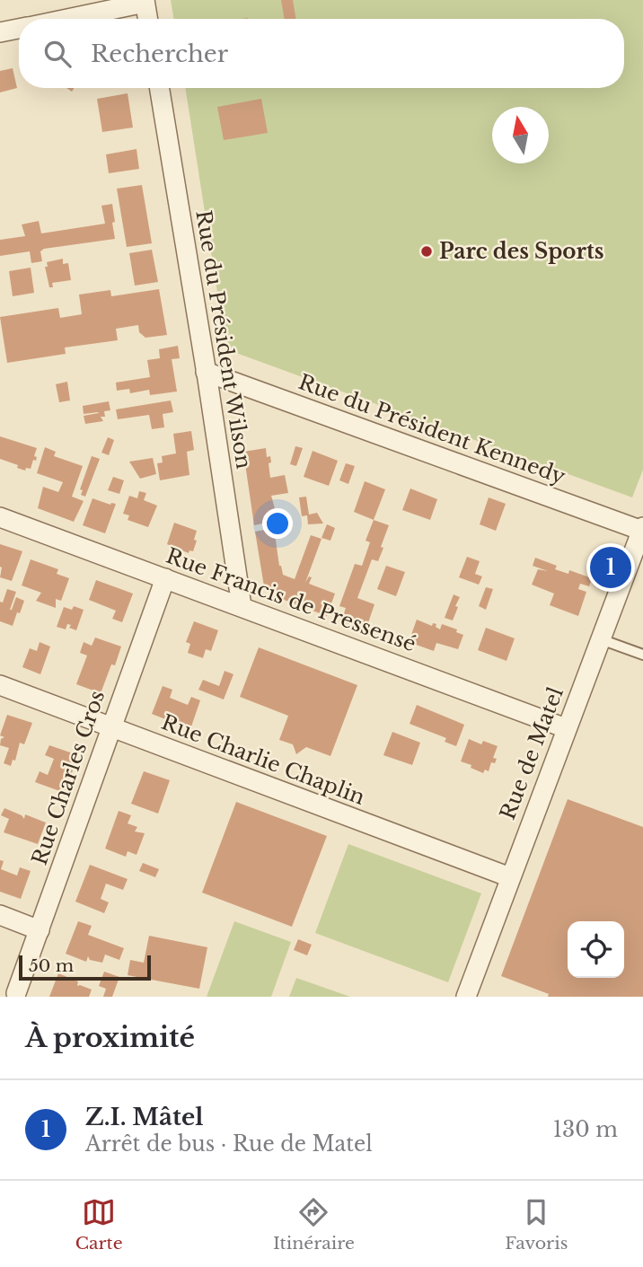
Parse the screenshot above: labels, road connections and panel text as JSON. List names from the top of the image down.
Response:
{
  "streets": {
    "street": [
      "Rue du Président Wilson",
      "Rue du Président Kennedy",
      "Rue Francis de Pressensé",
      "Rue de Matel",
      "Rue Charlie Chaplin",
      "Rue Charles Cros"
    ]
  },
  "crossings": [
    ["Rue du Président Wilson", "Rue du Président Kennedy"],
    ["Rue du Président Wilson", "Rue Francis de Pressensé"],
    ["Rue du Président Kennedy", "Rue de Matel"],
    ["Rue Francis de Pressensé", "Rue de Matel"],
    ["Rue Francis de Pressensé", "Rue Charles Cros"],
    ["Rue de Matel", "Rue Charlie Chaplin"],
    ["Rue Charlie Chaplin", "Rue Charles Cros"]
  ],
  "places": ["Parc des Sports"],
  "scale_bar": "50 m",
  "north": "top",
  "page": {
    "search": "Rechercher",
    "pins": "1",
    "scale": "50 m",
    "heading": "À proximité",
    "list": [
      {
        "mark": "1",
        "name": "Z.I. Mâtel",
        "note": "Arrêt de bus · Rue de Matel",
        "value": "130 m"
      }
    ],
    "nav": ["Carte", "Itinéraire", "Favoris"]
  }
}
